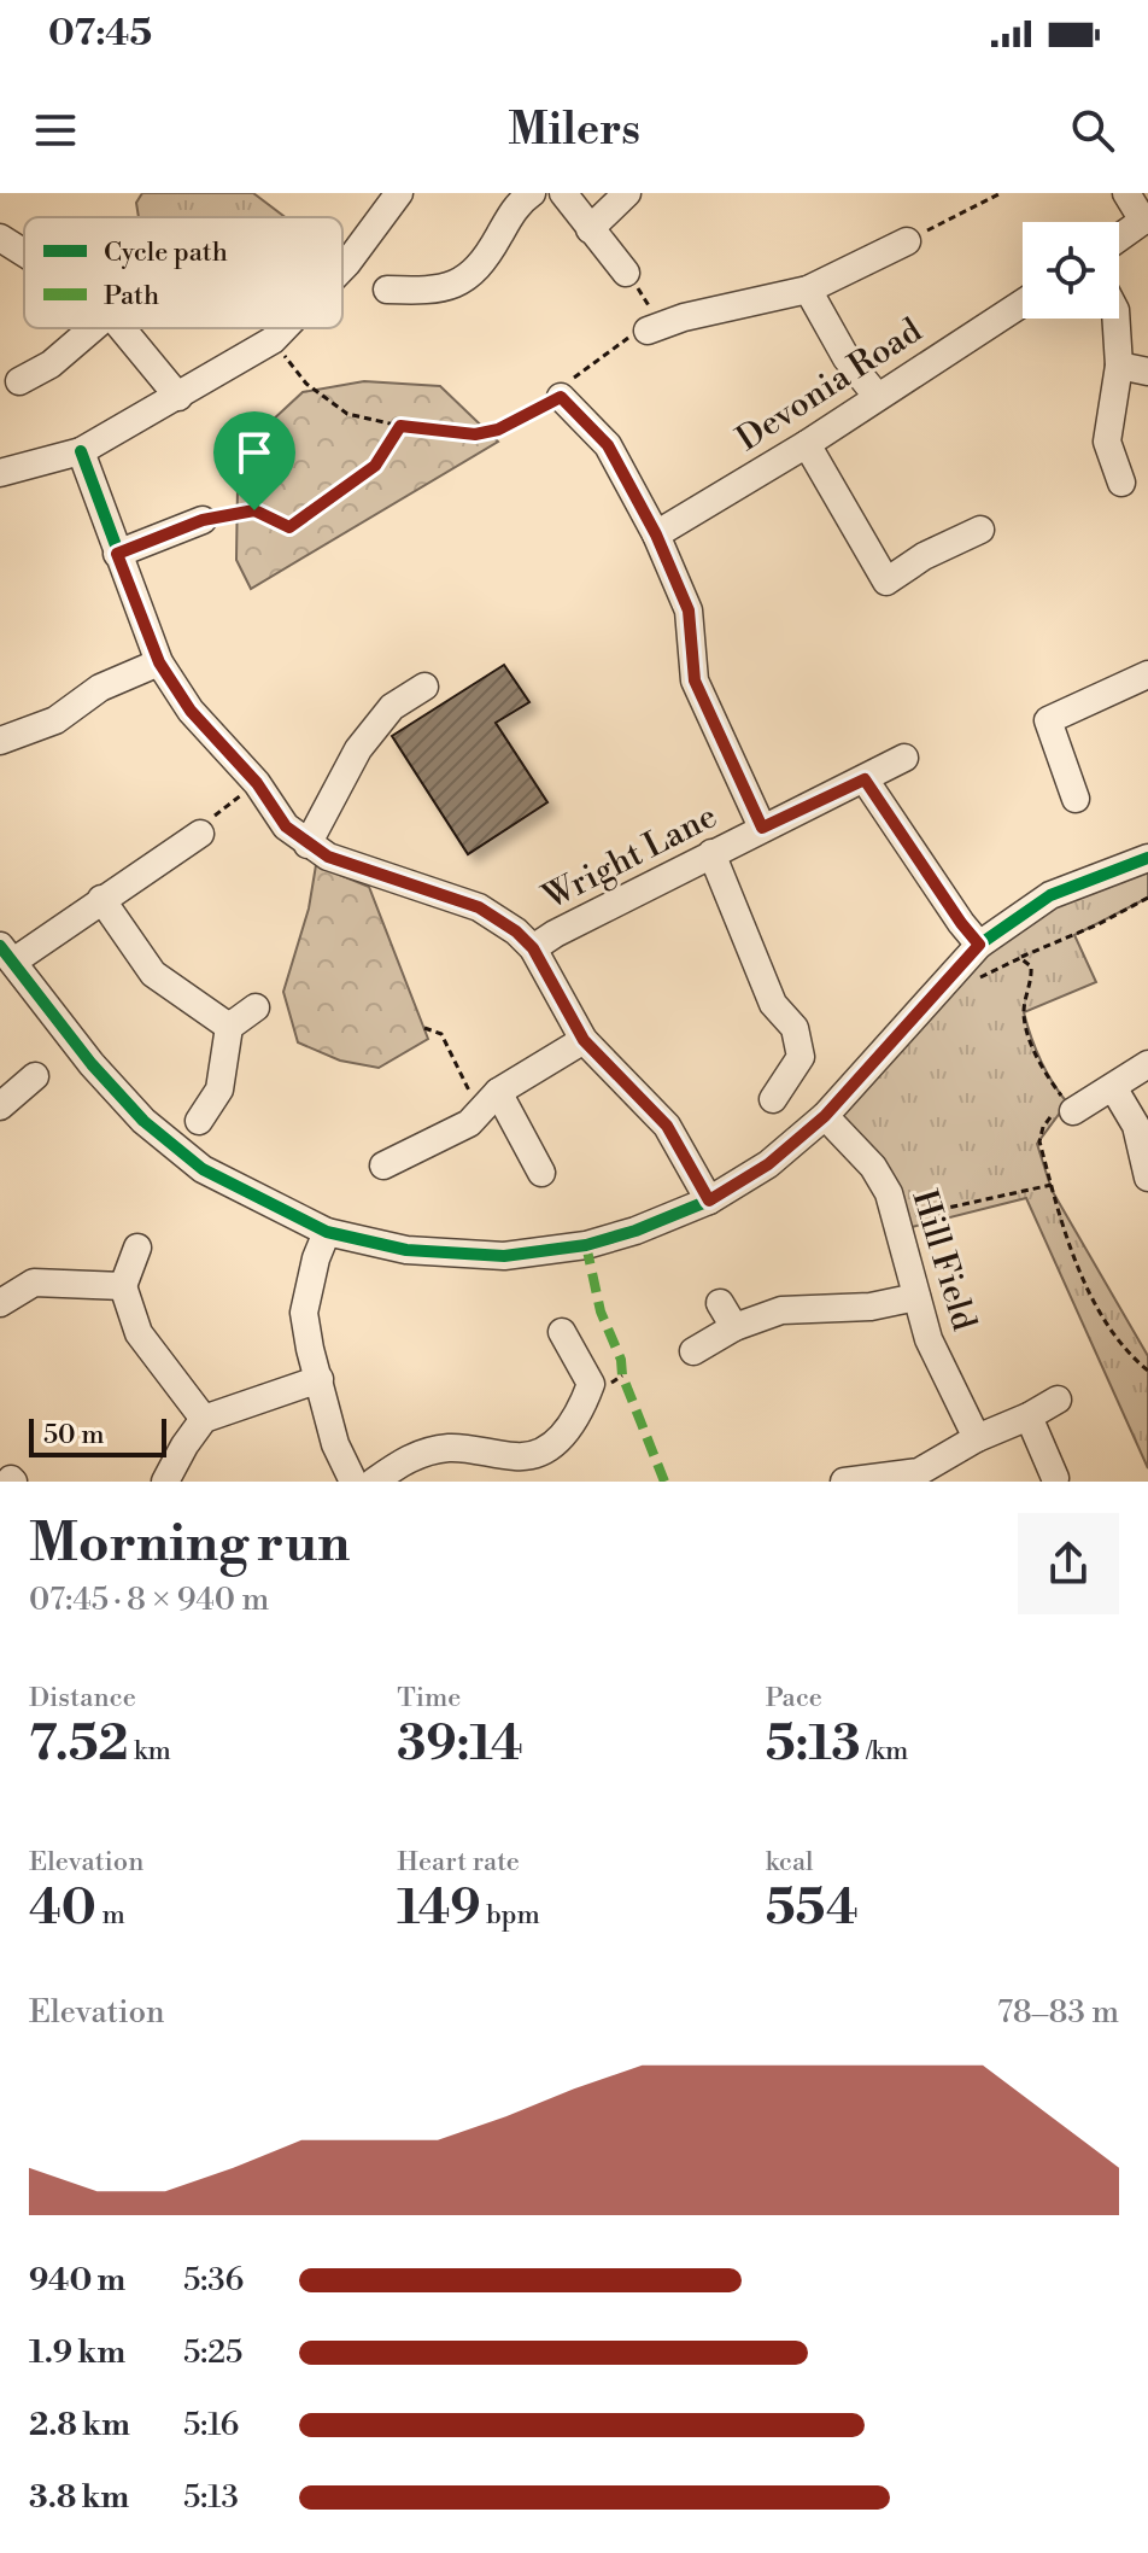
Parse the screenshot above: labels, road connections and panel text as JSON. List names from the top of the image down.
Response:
{
  "streets": {
    "street": ["Devonia Road", "Wright Lane", "Hill Field"]
  },
  "legend": ["Cycle path", "Path"],
  "scale_bar": "50 m",
  "page": {
    "status": "07:45",
    "header": "Milers",
    "scale": "50 m",
    "heading": ["Morning run", "07:45 · 8 × 940 m"],
    "stats": [
      ["Distance", "7.52 km"],
      ["Time", "39:14"],
      ["Pace", "5:13 /km"],
      ["Elevation", "40 m"],
      ["Heart rate", "149 bpm"],
      ["kcal", "554"]
    ],
    "chart": ["Elevation", "78–83 m"],
    "list": [
      {
        "name": "940 m",
        "note": "5:36"
      },
      {
        "name": "1.9 km",
        "note": "5:25"
      },
      {
        "name": "2.8 km",
        "note": "5:16"
      },
      {
        "name": "3.8 km",
        "note": "5:13"
      }
    ]
  }
}
